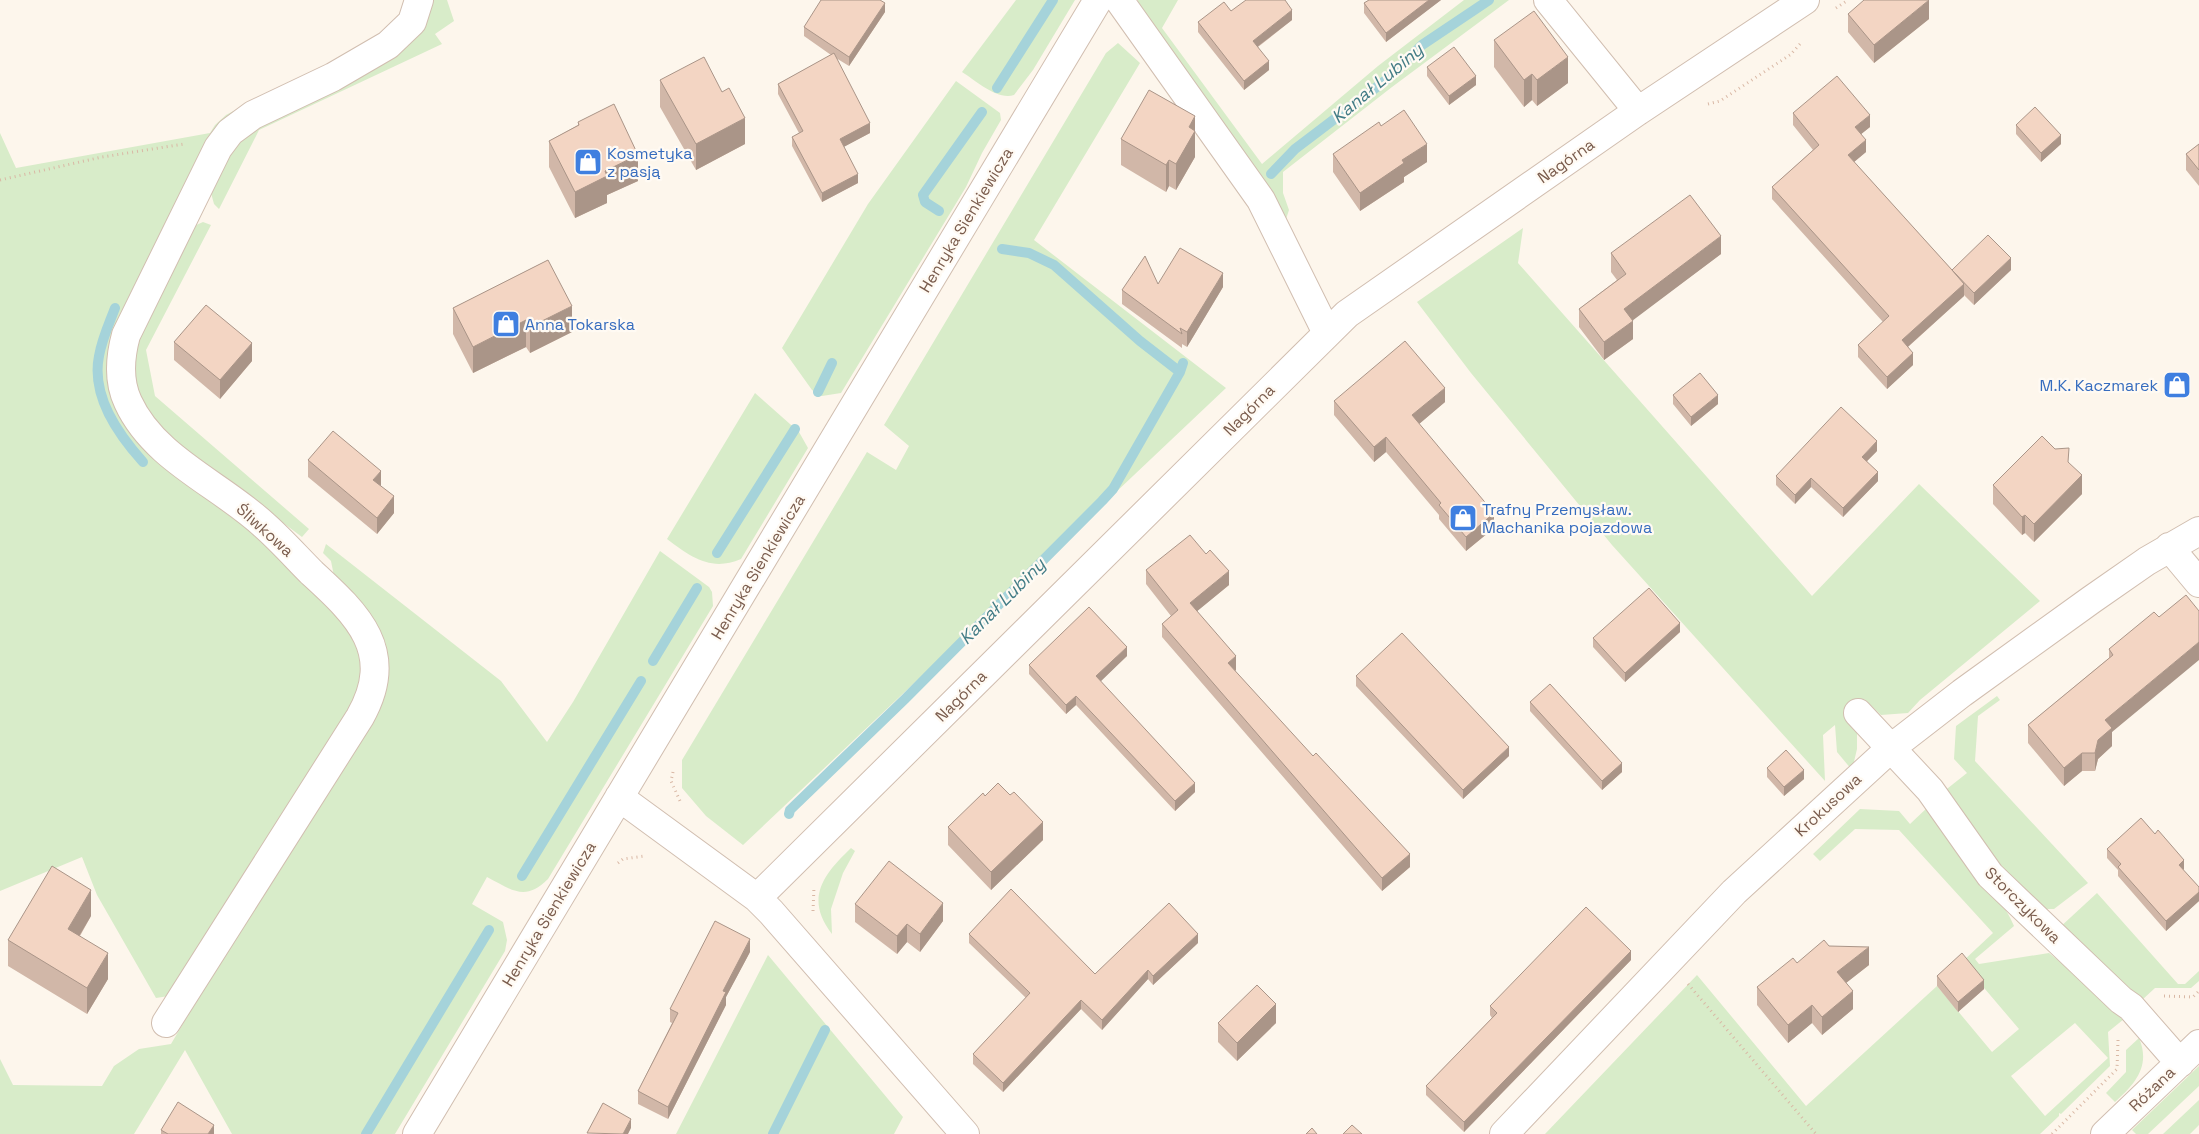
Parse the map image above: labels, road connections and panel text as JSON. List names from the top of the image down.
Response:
{
  "streets": {
    "street": [
      "Nagórna",
      "Henryka Sienkiewicza",
      "Śliwkowa",
      "Krokusowa",
      "Storczykowa",
      "Różana"
    ]
  },
  "crossings": [
    ["Krokusowa", "Storczykowa"],
    ["Storczykowa", "Różana"]
  ],
  "water": ["Kanał Lubiny"],
  "places": {
    "shop": [
      "Kosmetyka z pasją",
      "Anna Tokarska",
      "M.K. Kaczmarek",
      "Trafny Przemysław. Machanika pojazdowa"
    ]
  }
}
